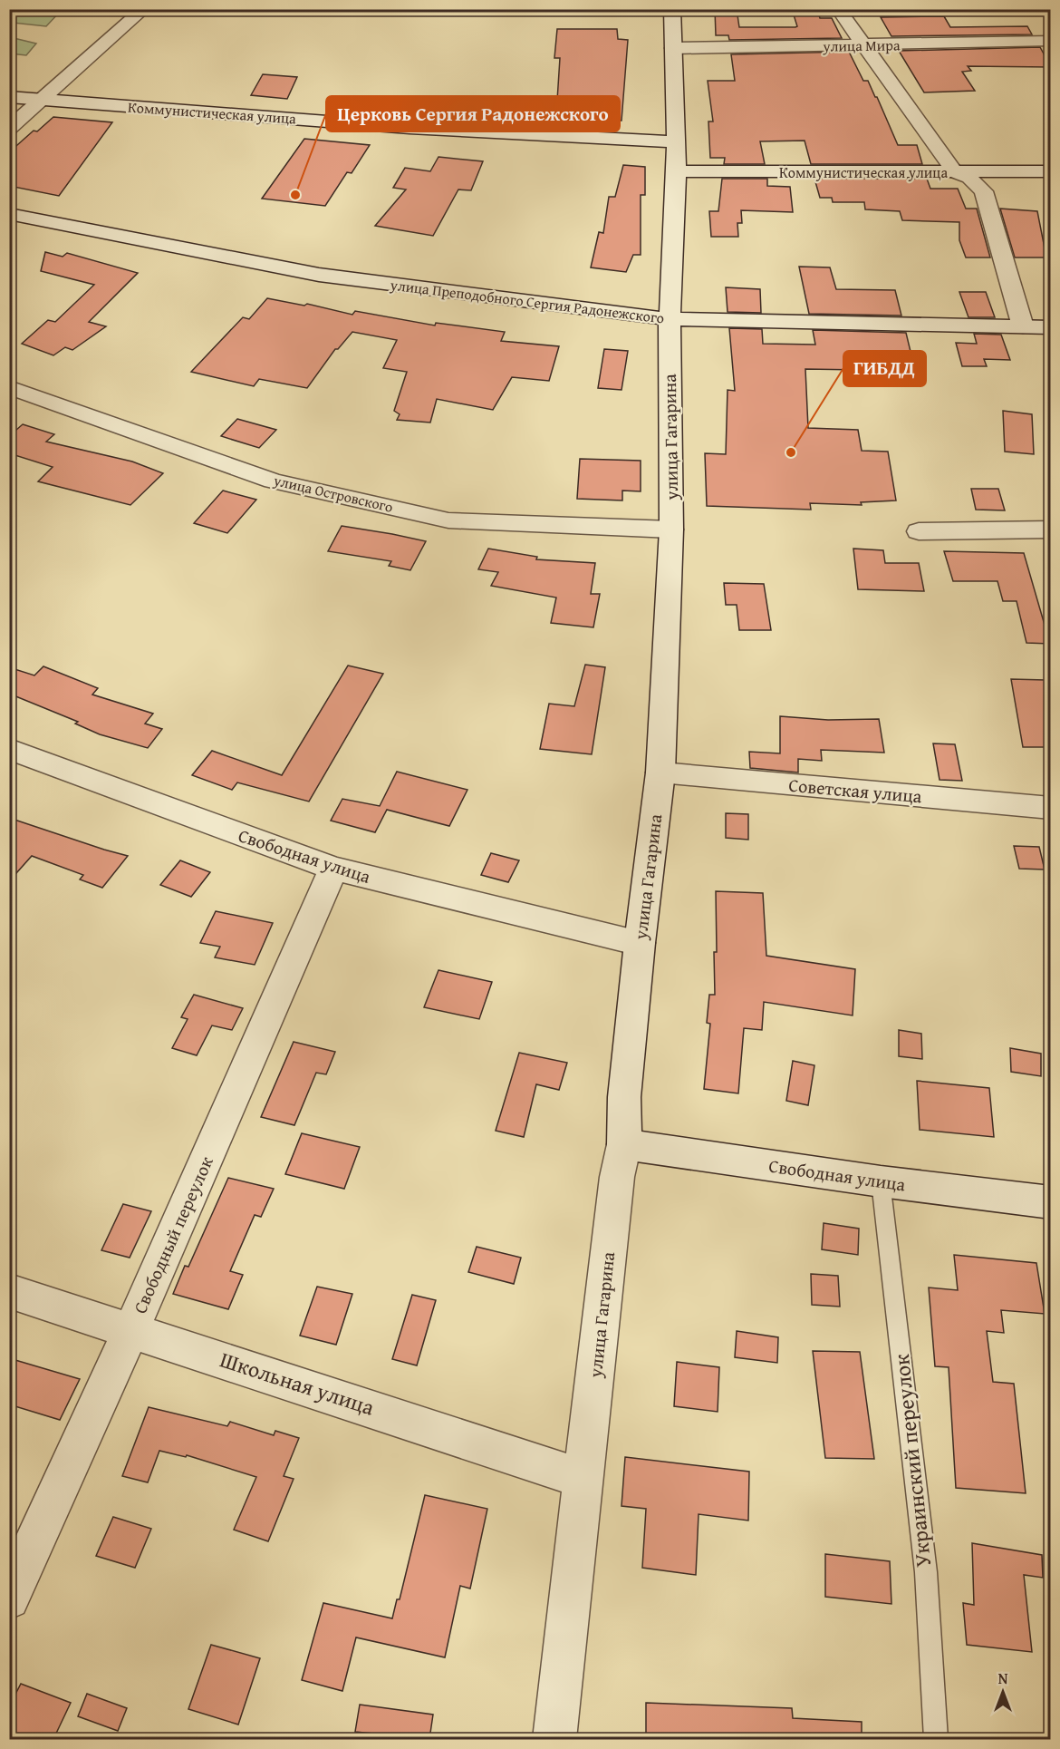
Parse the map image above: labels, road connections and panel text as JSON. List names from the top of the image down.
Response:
{
  "streets": {
    "street": [
      "улица Мира",
      "Коммунистическая улица",
      "улица Преподобного Сергия Радонежского",
      "улица Гагарина",
      "улица Островского",
      "Советская улица",
      "Свободная улица",
      "Свободный переулок",
      "Школьная улица"
    ],
    "lane": ["Украинский переулок"]
  },
  "crossings": [
    ["улица Мира", "улица Гагарина"],
    ["Коммунистическая улица", "улица Гагарина"],
    ["улица Преподобного Сергия Радонежского", "улица Гагарина"],
    ["улица Гагарина", "улица Островского"],
    ["улица Гагарина", "Советская улица"],
    ["улица Гагарина", "Свободная улица"],
    ["улица Гагарина", "Школьная улица"],
    ["Свободная улица", "Свободный переулок"],
    ["Свободная улица", "Украинский переулок"],
    ["Свободный переулок", "Школьная улица"]
  ],
  "places": ["Церковь Сергия Радонежского", "ГИБДД"],
  "north": "top"
}
